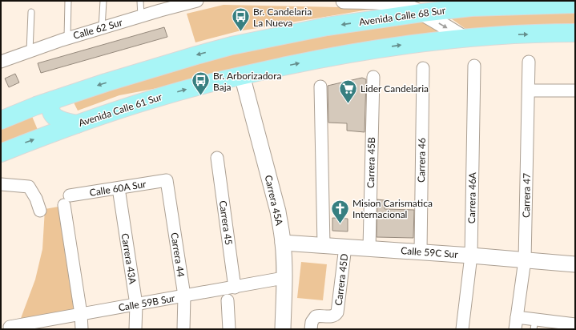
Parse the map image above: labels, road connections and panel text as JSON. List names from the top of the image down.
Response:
{
  "streets": {
    "main road": ["Avenida Calle 68 Sur", "Avenida Calle 61 Sur"],
    "street": [
      "Calle 62 Sur",
      "Carrera 46",
      "Carrera 45B",
      "Calle 60A Sur",
      "Carrera 47",
      "Carrera 46A",
      "Carrera 45A",
      "Carrera 45",
      "Calle 59C Sur",
      "Carrera 44",
      "Carrera 43A",
      "Carrera 45D",
      "Calle 59B Sur"
    ]
  },
  "crossings": [
    ["Avenida Calle 61 Sur", "Carrera 45A"],
    ["Carrera 46", "Calle 59C Sur"],
    ["Carrera 45B", "Calle 59C Sur"],
    ["Calle 60A Sur", "Carrera 44"],
    ["Calle 60A Sur", "Carrera 43A"],
    ["Calle 60A Sur", "Calle 59B Sur"],
    ["Carrera 47", "Calle 59C Sur"],
    ["Carrera 46A", "Calle 59C Sur"],
    ["Carrera 45A", "Calle 59C Sur"],
    ["Carrera 45A", "Calle 59B Sur"],
    ["Carrera 45", "Calle 59B Sur"],
    ["Calle 59C Sur", "Carrera 45D"],
    ["Carrera 44", "Calle 59B Sur"],
    ["Carrera 43A", "Calle 59B Sur"]
  ],
  "one_way": ["Avenida Calle 61 Sur"],
  "places": {
    "bus stop": ["Br. Candelaria La Nueva", "Br. Arborizadora Baja"],
    "supermarket": ["Lider Candelaria"],
    "church": ["Mision Carismatica Internacional"]
  }
}
